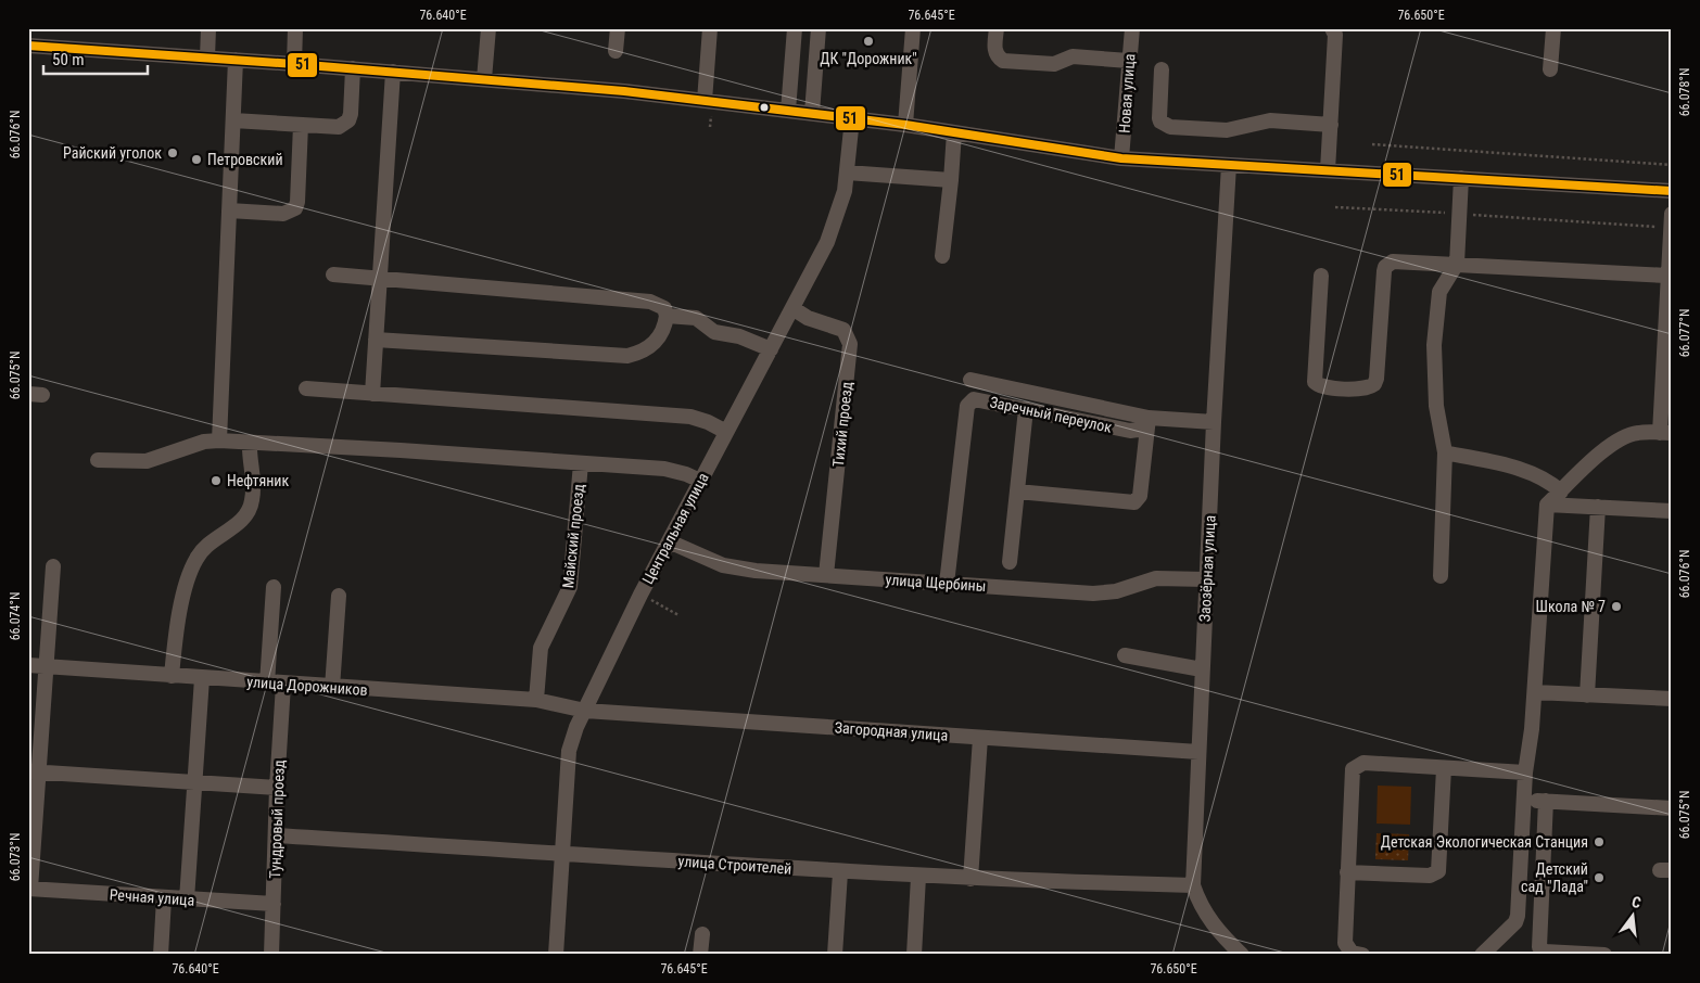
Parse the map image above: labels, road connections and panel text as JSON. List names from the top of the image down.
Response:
{
  "streets": {
    "street": [
      "Новая улица",
      "Заречный переулок",
      "Тихий проезд",
      "Центральная улица",
      "Майский проезд",
      "Заозёрная улица",
      "улица Щербины",
      "улица Дорожников",
      "Загородная улица",
      "Тундровый проезд",
      "улица Строителей",
      "Речная улица"
    ]
  },
  "crossings": [
    ["Заречный переулок", "улица Щербины"],
    ["Тихий проезд", "Центральная улица"],
    ["Тихий проезд", "улица Щербины"],
    ["Центральная улица", "улица Щербины"],
    ["Центральная улица", "улица Дорожников"],
    ["Центральная улица", "Загородная улица"],
    ["Центральная улица", "улица Строителей"],
    ["Майский проезд", "улица Дорожников"],
    ["Заозёрная улица", "улица Щербины"],
    ["Заозёрная улица", "Загородная улица"],
    ["Заозёрная улица", "улица Строителей"],
    ["улица Дорожников", "Загородная улица"],
    ["улица Дорожников", "Тундровый проезд"],
    ["Тундровый проезд", "улица Строителей"],
    ["Тундровый проезд", "Речная улица"]
  ],
  "places": [
    "ДК \"Дорожник\"",
    "Райский уголок",
    "Петровский",
    "Нефтяник",
    "Школа № 7",
    "Детская Экологическая Станция",
    "Детский сад \"Лада\""
  ],
  "lines": ["transit line 51"],
  "scale_bar": "50 m",
  "north": "top",
  "coordinates": [
    "76.640°E",
    "76.645°E",
    "76.650°E",
    "66.078°N",
    "66.076°N",
    "66.077°N",
    "66.075°N",
    "66.074°N",
    "66.073°N"
  ]
}
